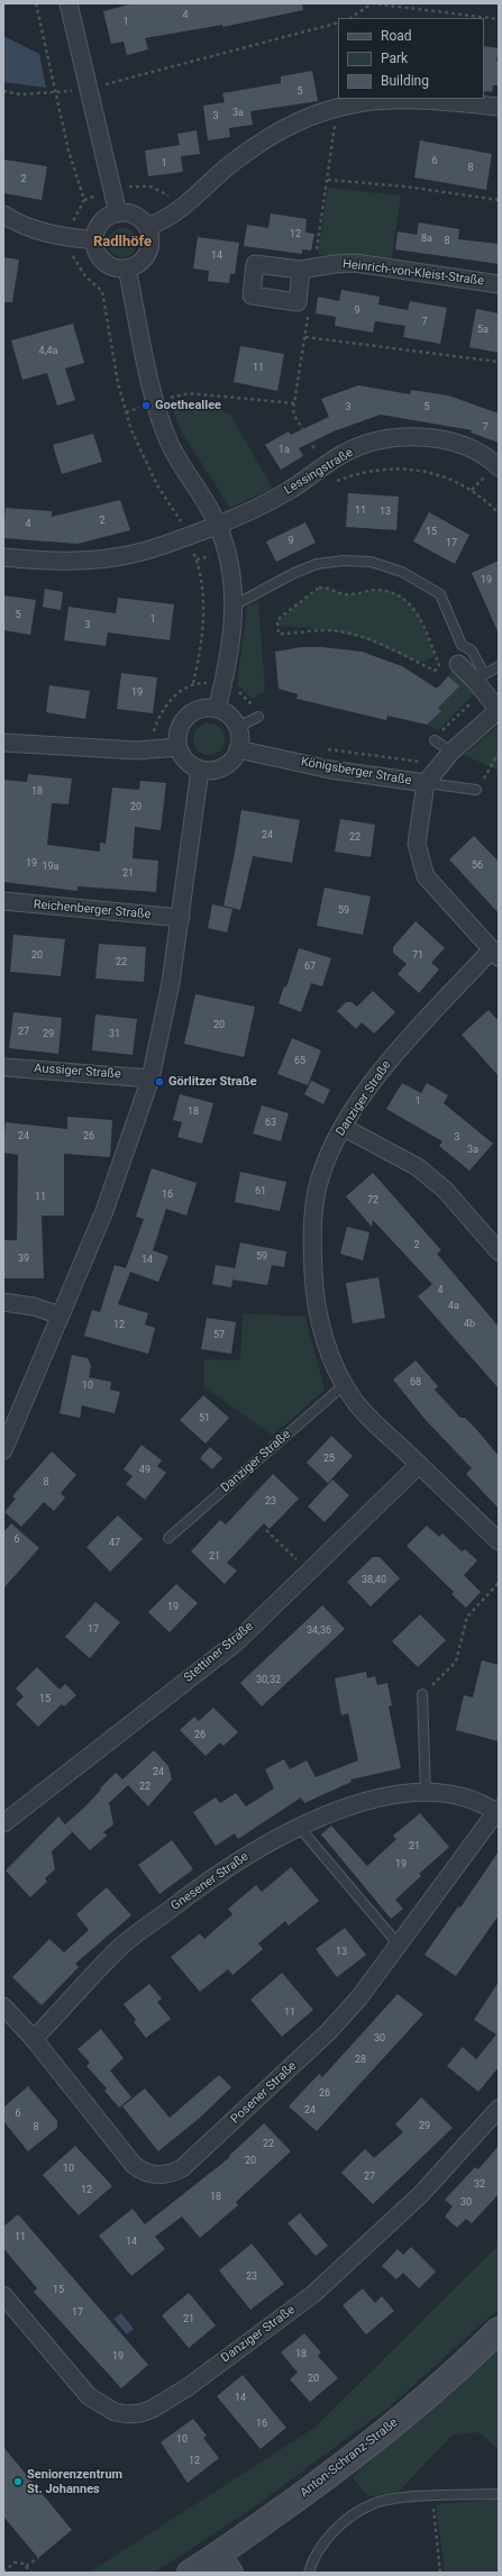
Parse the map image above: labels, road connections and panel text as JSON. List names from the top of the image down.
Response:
{
  "streets": {
    "main road": ["Anton-Schranz-Straße"],
    "street": [
      "Heinrich-von-Kleist-Straße",
      "Lessingstraße",
      "Königsberger Straße",
      "Reichenberger Straße",
      "Aussiger Straße",
      "Danziger Straße",
      "Stettiner Straße",
      "Gnesener Straße",
      "Posener Straße"
    ]
  },
  "crossings": [
    ["Danziger Straße", "Stettiner Straße"],
    ["Gnesener Straße", "Posener Straße"]
  ],
  "districts": ["Radlhöfe"],
  "places": ["Goetheallee", "Görlitzer Straße", "Seniorenzentrum St. Johannes"],
  "house_numbers": [
    "4",
    "1",
    "5",
    "3a",
    "3",
    "6",
    "1",
    "8",
    "2",
    "12",
    "8a",
    "8",
    "14",
    "9",
    "7",
    "5a",
    "4,4a",
    "11",
    "3",
    "5",
    "7",
    "1a",
    "11",
    "13",
    "2",
    "4",
    "15",
    "9",
    "17",
    "19",
    "5",
    "1",
    "3",
    "19",
    "18",
    "20",
    "24",
    "22",
    "19",
    "56",
    "19a",
    "21",
    "59",
    "20",
    "71",
    "22",
    "67",
    "20",
    "27",
    "29",
    "31",
    "65",
    "1",
    "18",
    "63",
    "24",
    "26",
    "3",
    "3a",
    "61",
    "16",
    "11",
    "72",
    "2",
    "59",
    "39",
    "14",
    "4",
    "4a",
    "4b",
    "12",
    "57",
    "68",
    "10",
    "51",
    "25",
    "49",
    "8",
    "23",
    "6",
    "47",
    "21",
    "38,40",
    "19",
    "17",
    "34,36",
    "30,32",
    "15",
    "26",
    "24",
    "22",
    "21",
    "19",
    "13",
    "11",
    "30",
    "28",
    "26",
    "24",
    "6",
    "29",
    "8",
    "22",
    "20",
    "10",
    "27",
    "32",
    "12",
    "18",
    "30",
    "11",
    "14",
    "23",
    "15",
    "17",
    "21",
    "18",
    "19",
    "20",
    "14",
    "16",
    "10",
    "12"
  ],
  "legend": ["Road", "Park", "Building"]
}
